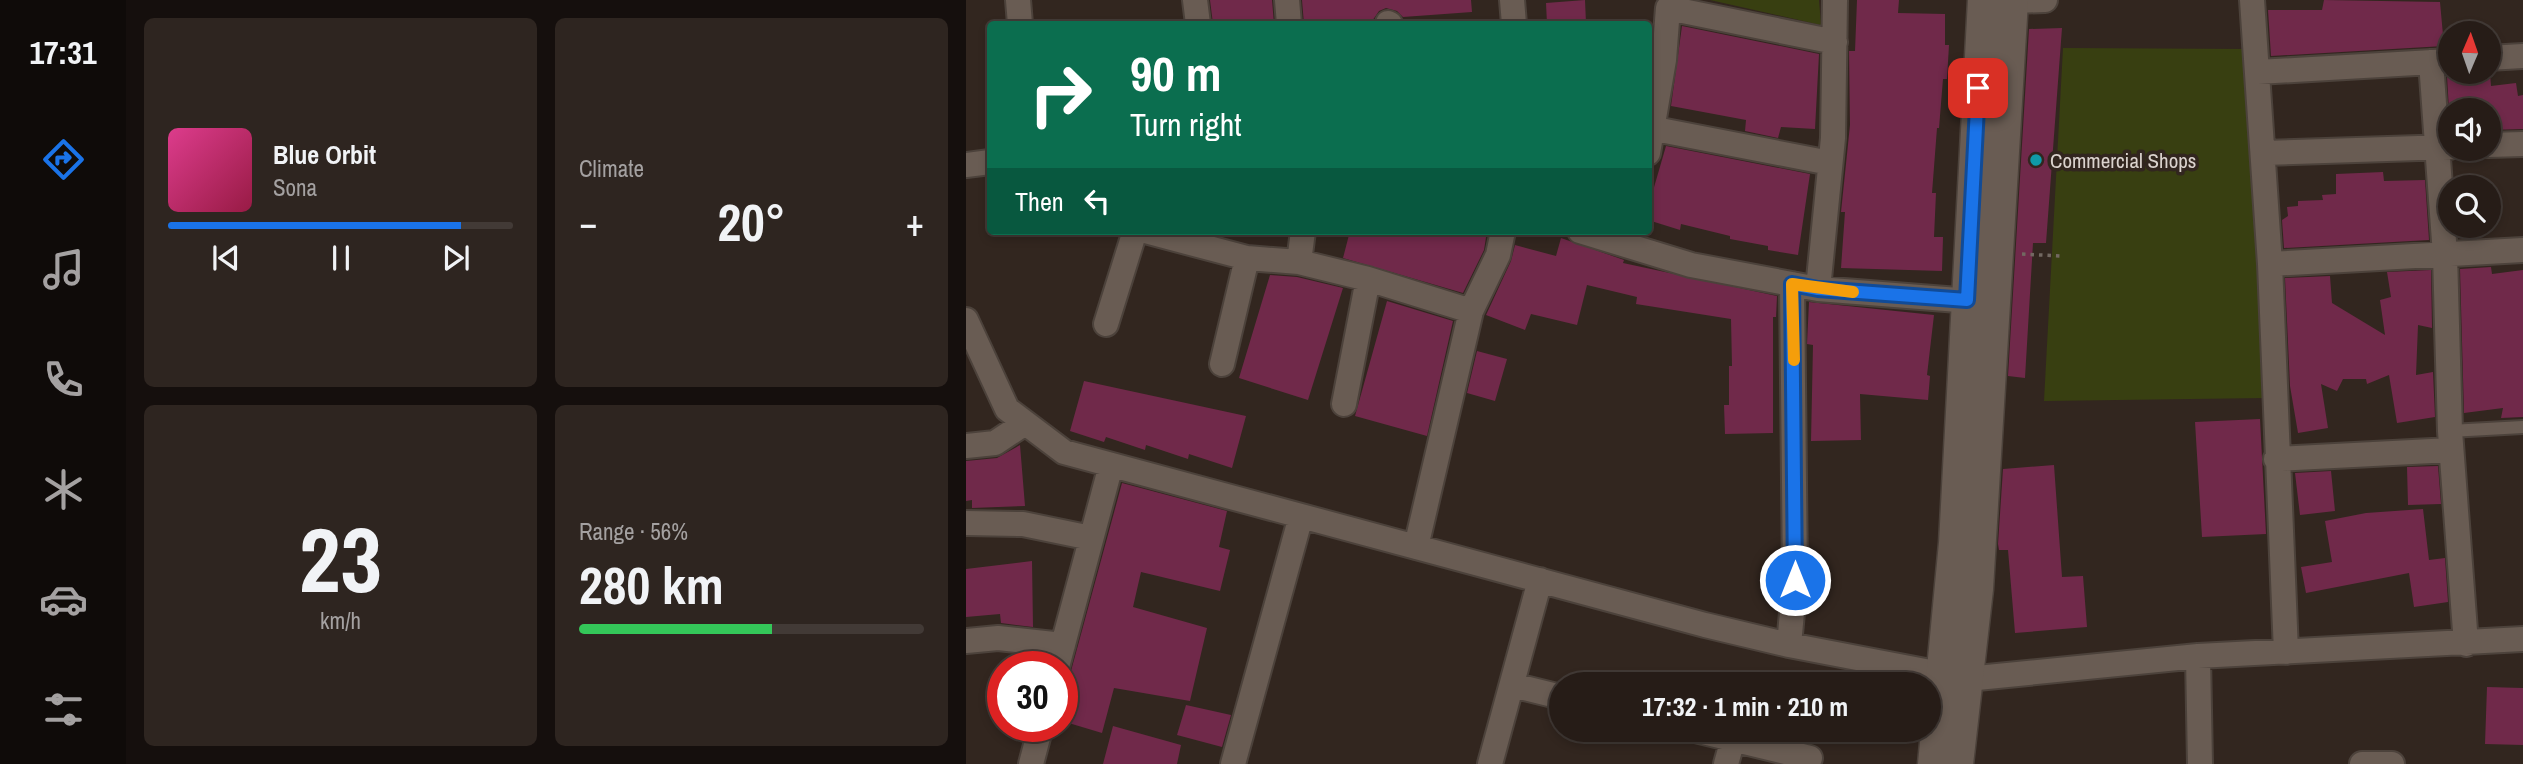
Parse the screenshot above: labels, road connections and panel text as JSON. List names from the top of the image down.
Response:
{
  "places": ["Commercial Shops"],
  "north": "top",
  "page": {
    "tabs": "17:31",
    "tile": [
      "Climate",
      ["23", "km/h"],
      ["Range · 56%", "280 km"]
    ],
    "turn": ["90 m", "Turn right"],
    "song": ["Blue Orbit", "Sona"],
    "then": "Then",
    "heat": ["−", "20°", "+"],
    "limit": "30",
    "trip": "17:32 · 1 min · 210 m"
  }
}
